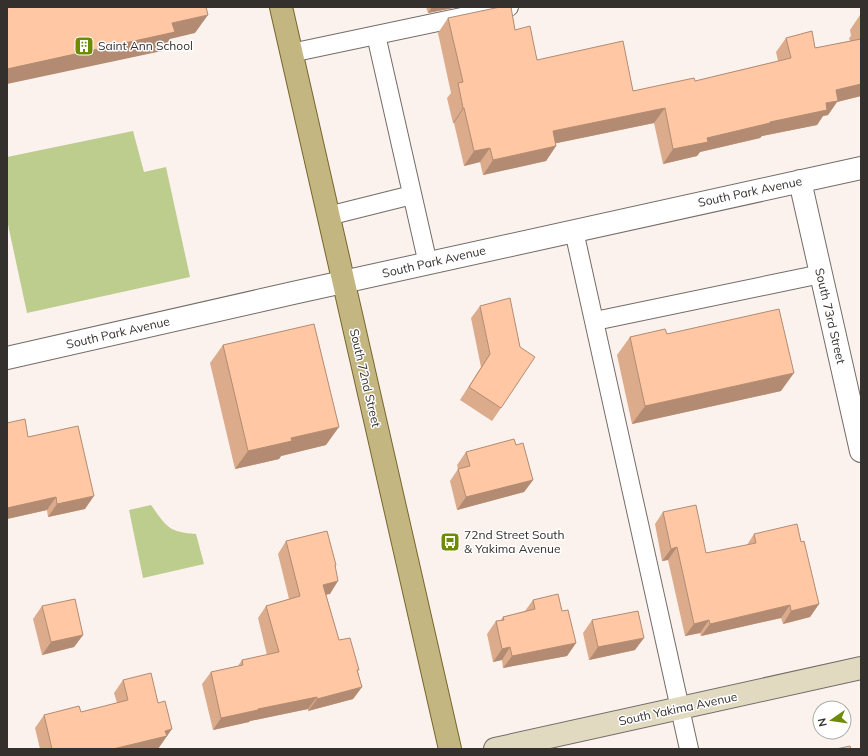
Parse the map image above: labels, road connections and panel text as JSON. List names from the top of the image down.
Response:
{
  "streets": {
    "main road": ["South 72nd Street", "South Yakima Avenue"],
    "street": ["South Park Avenue", "South 73rd Street"]
  },
  "crossings": [
    ["South Park Avenue", "South 73rd Street"],
    ["South Park Avenue", "South 72nd Street"]
  ],
  "places": {
    "building": ["Saint Ann School"],
    "bus stop": ["72nd Street South & Yakima Avenue"]
  },
  "north": "left"
}
